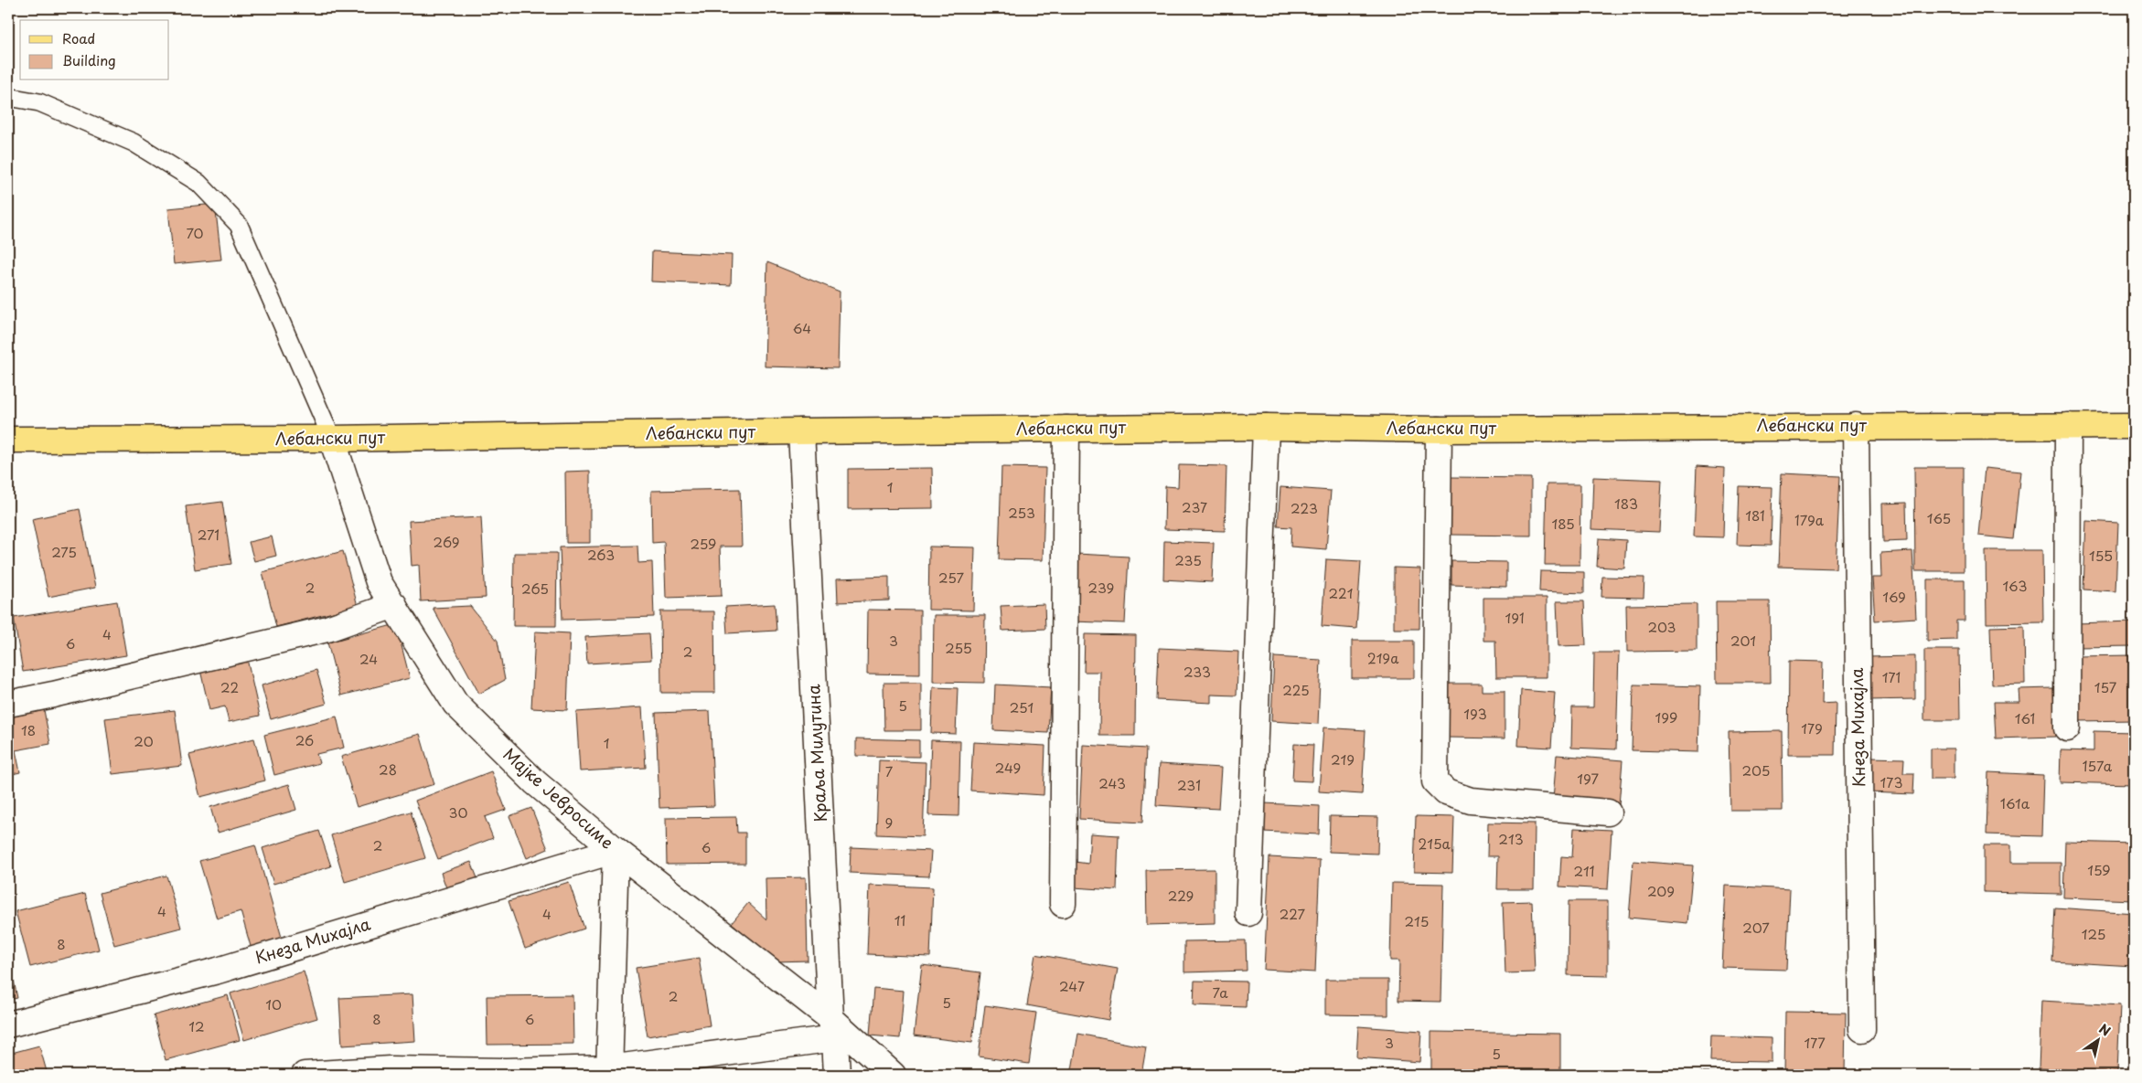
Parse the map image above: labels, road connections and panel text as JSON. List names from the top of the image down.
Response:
{
  "streets": {
    "main road": ["Лебански пут"],
    "street": ["Кнеза Михајла", "Краља Милутина", "Мајке Јевросиме"]
  },
  "crossings": [
    ["Лебански пут", "Кнеза Михајла"],
    ["Лебански пут", "Краља Милутина"],
    ["Лебански пут", "Мајке Јевросиме"],
    ["Кнеза Михајла", "Мајке Јевросиме"],
    ["Краља Милутина", "Мајке Јевросиме"]
  ],
  "house_numbers": [
    "70",
    "64",
    "1",
    "183",
    "237",
    "223",
    "253",
    "181",
    "165",
    "179a",
    "185",
    "271",
    "269",
    "259",
    "275",
    "263",
    "155",
    "235",
    "257",
    "163",
    "2",
    "239",
    "265",
    "221",
    "169",
    "191",
    "203",
    "4",
    "3",
    "201",
    "6",
    "255",
    "2",
    "219a",
    "24",
    "233",
    "171",
    "22",
    "157",
    "225",
    "5",
    "251",
    "193",
    "199",
    "161",
    "179",
    "18",
    "26",
    "20",
    "1",
    "219",
    "157a",
    "249",
    "28",
    "205",
    "7",
    "197",
    "173",
    "243",
    "231",
    "161a",
    "30",
    "9",
    "213",
    "215a",
    "2",
    "6",
    "159",
    "211",
    "209",
    "229",
    "4",
    "4",
    "227",
    "11",
    "215",
    "207",
    "125",
    "8",
    "247",
    "7a",
    "2",
    "5",
    "10",
    "8",
    "6",
    "12",
    "3",
    "177",
    "5"
  ],
  "legend": ["Road", "Building"],
  "north": "top right"
}
